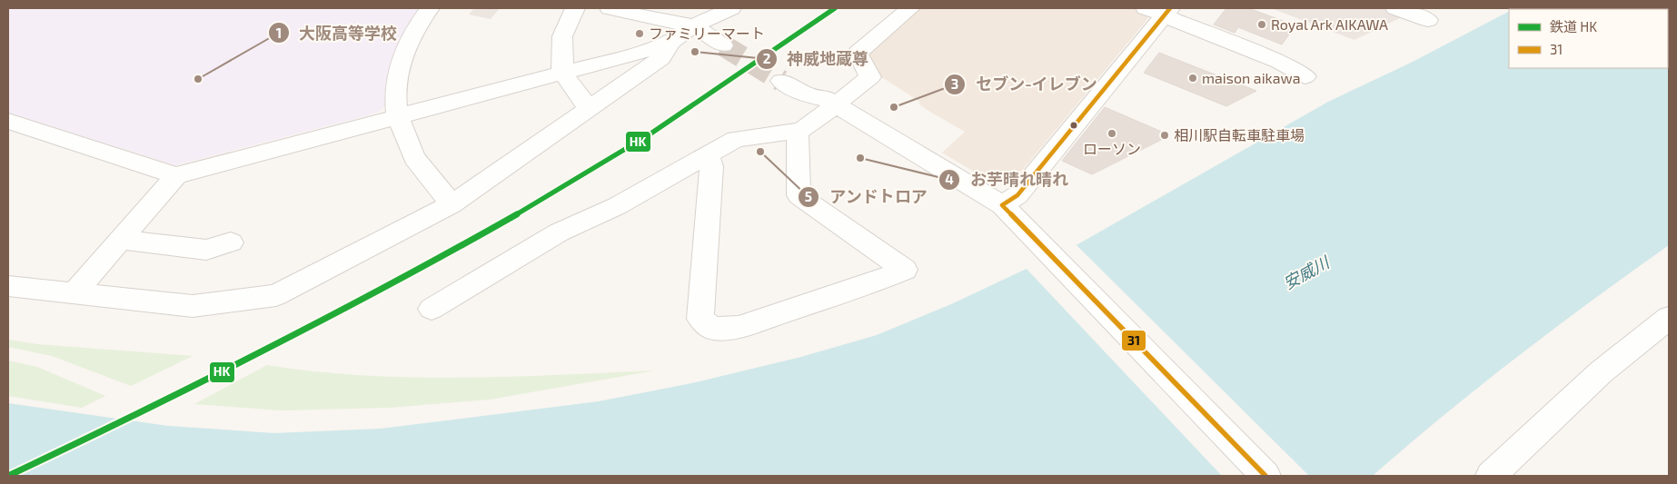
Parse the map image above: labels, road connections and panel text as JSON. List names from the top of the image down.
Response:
{
  "water": ["安威川"],
  "places": [
    "Royal Ark AIKAWA",
    "ファミリーマート",
    "神威地蔵尊",
    "maison aikawa",
    "大阪高等学校",
    "セブン-イレブン",
    "ローソン",
    "相川駅自転車駐車場",
    "アンドトロア",
    "お芋晴れ晴れ"
  ],
  "lines": ["rail line HK", "transit line 31"],
  "legend": ["鉄道 HK", "31"]
}
